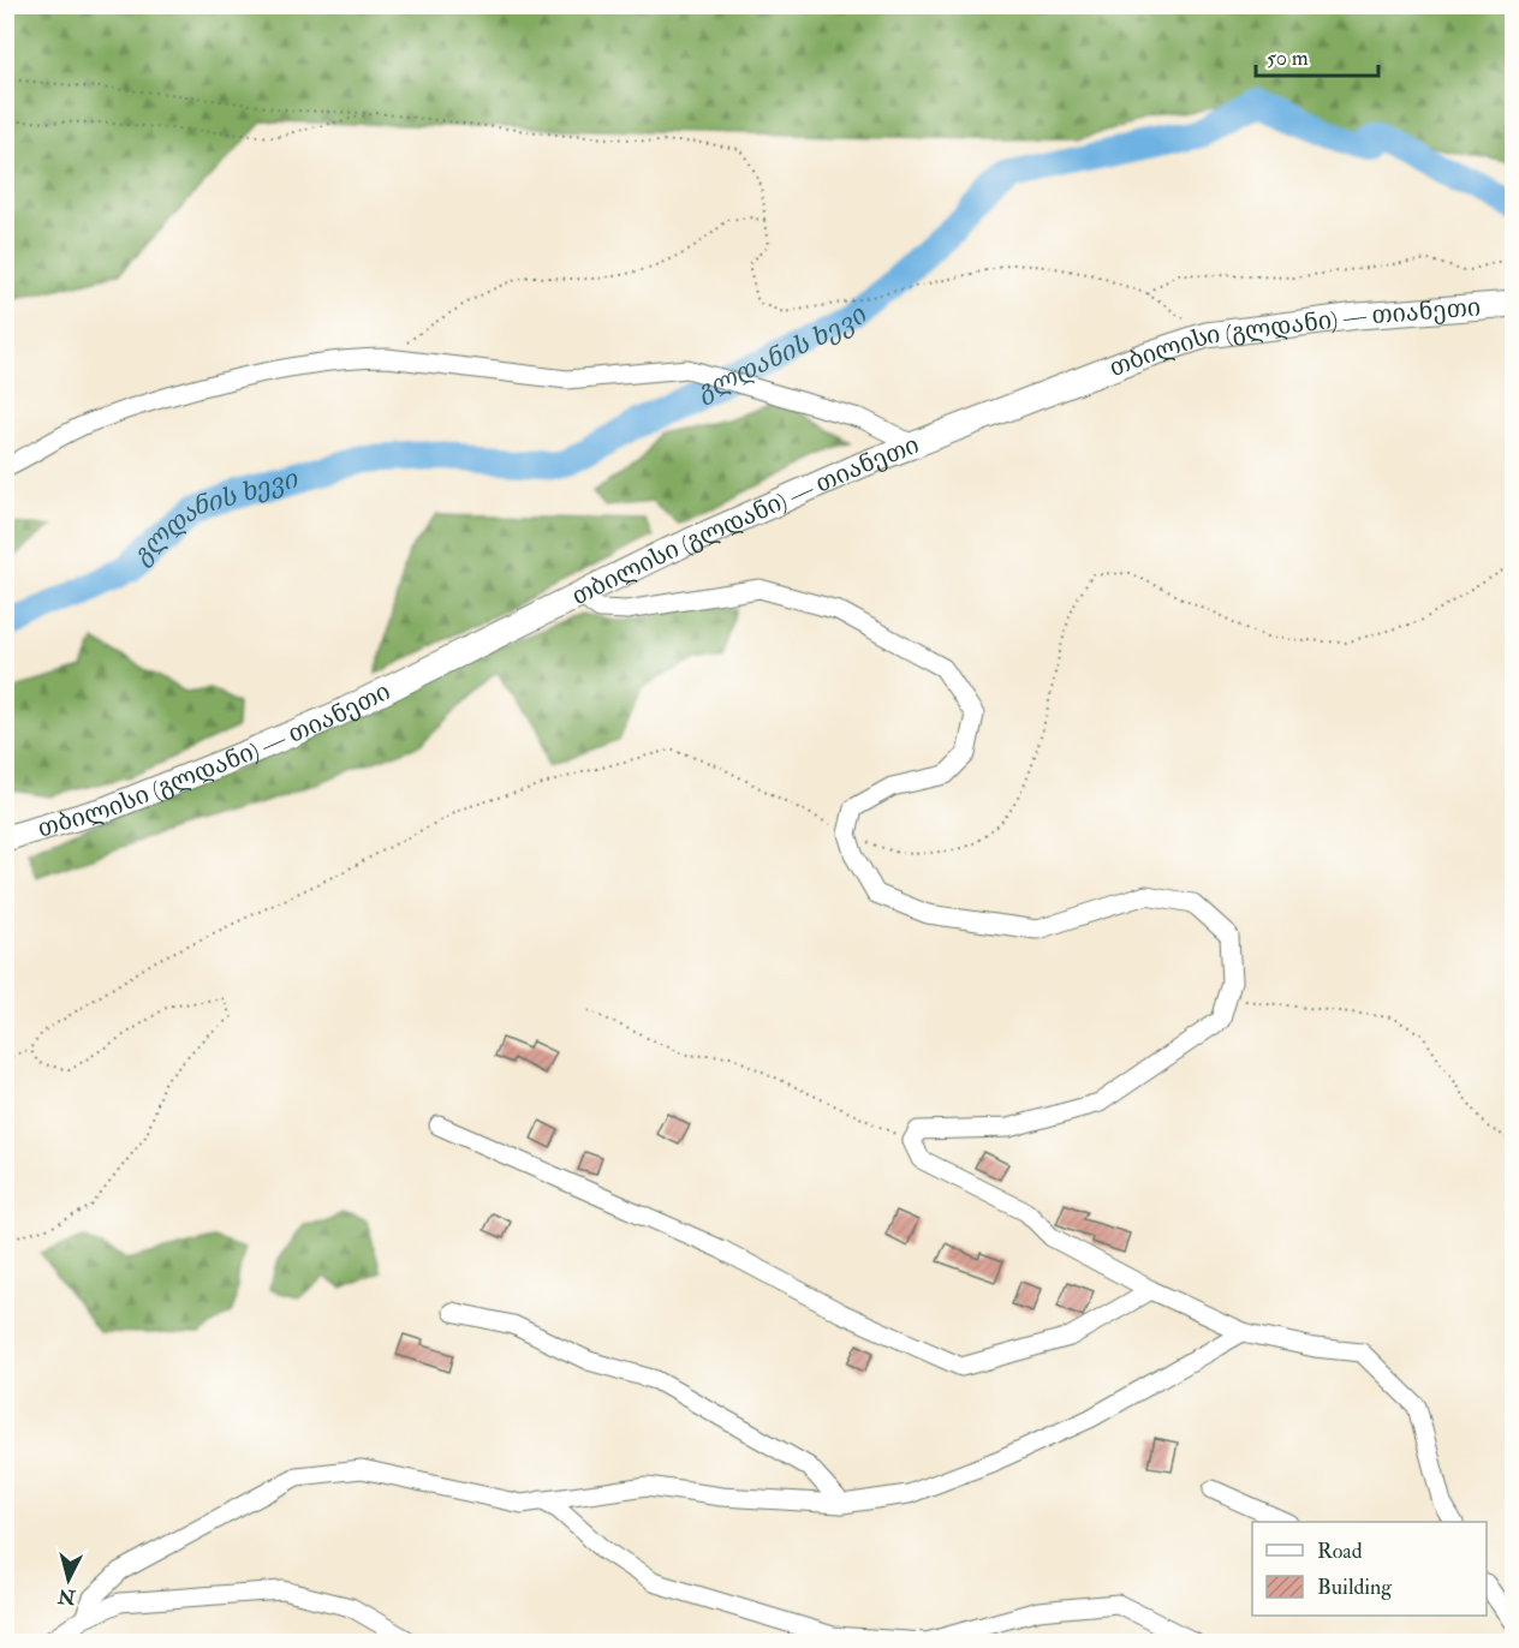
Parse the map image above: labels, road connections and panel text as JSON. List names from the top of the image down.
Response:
{
  "streets": {
    "main road": ["თბილისი (გლდანი) — თიანეთი"]
  },
  "water": ["გლდანის ხევი"],
  "legend": ["Road", "Building"],
  "scale_bar": "50 m",
  "north": "bottom"
}
